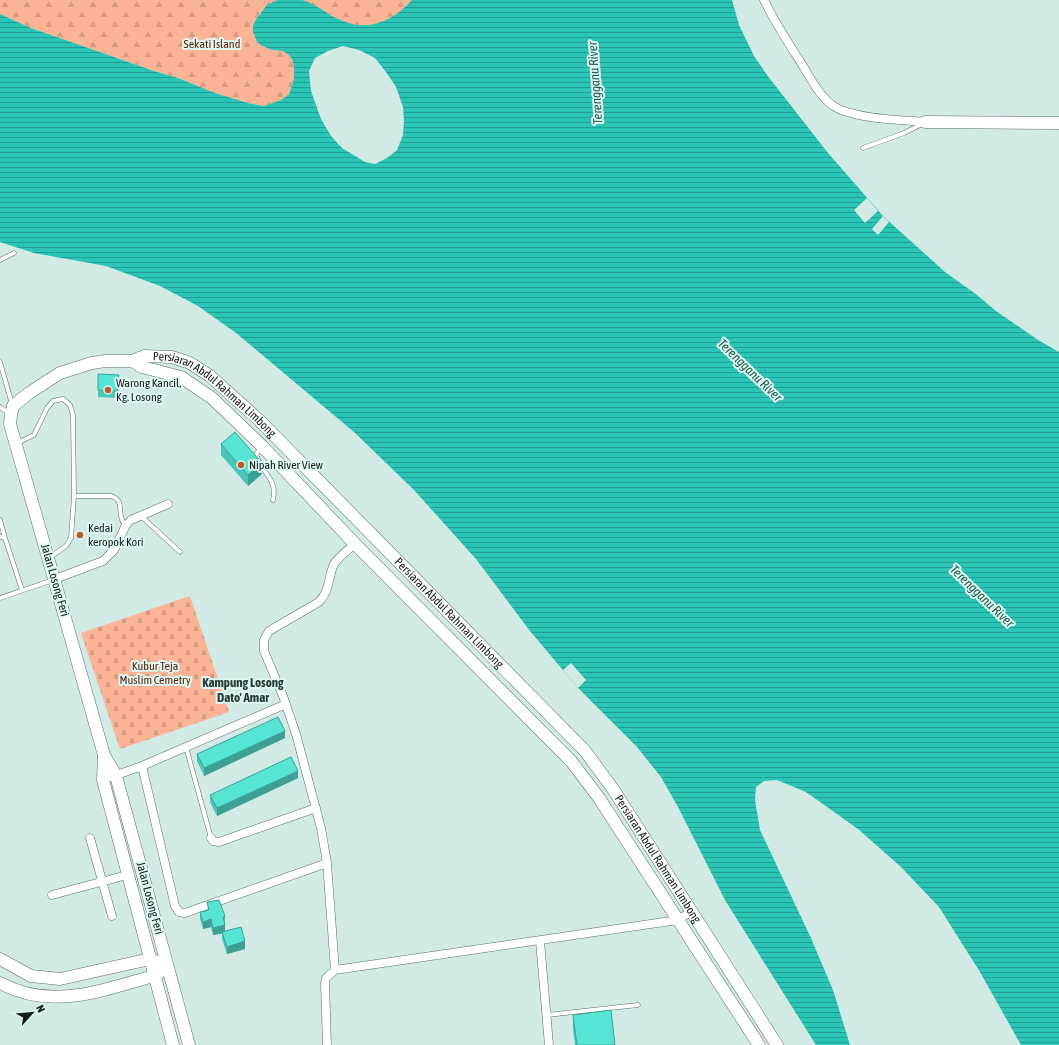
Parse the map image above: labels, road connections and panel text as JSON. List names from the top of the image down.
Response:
{
  "streets": {
    "street": ["Persiaran Abdul Rahman Limbong", "Jalan Losong Feri"]
  },
  "districts": ["Kampung Losong Dato' Amar"],
  "water": ["Terengganu River"],
  "parks": ["Sekati Island", "Kubur Teja Muslim Cemetry"],
  "places": ["Warong Kancil, Kg. Losong", "Nipah River View", "Kedai keropok Kori"],
  "north": "top right"
}
